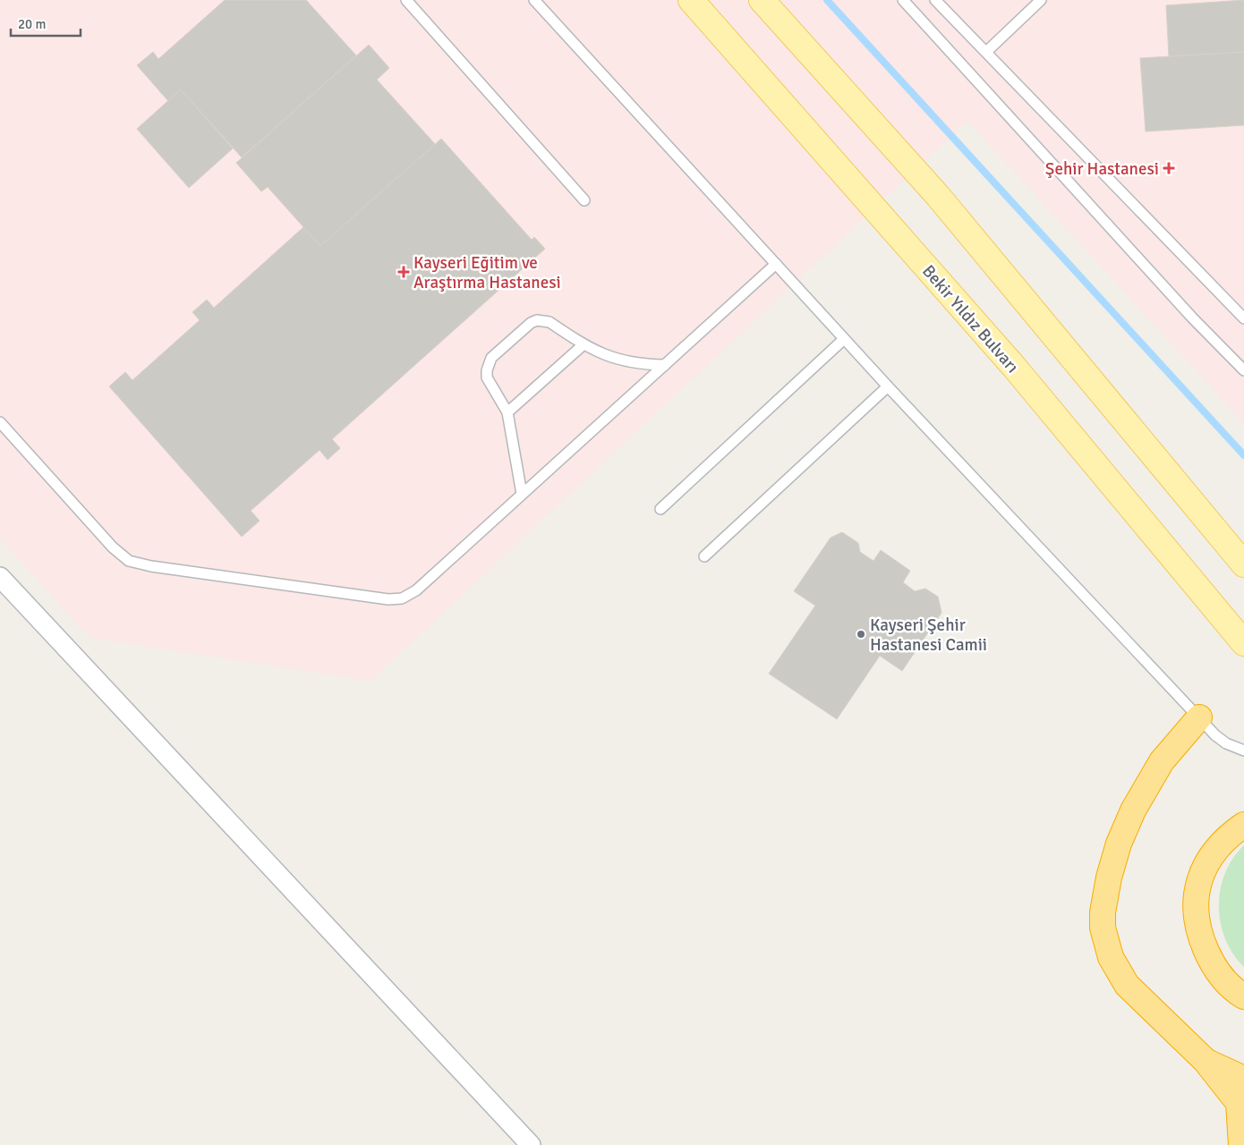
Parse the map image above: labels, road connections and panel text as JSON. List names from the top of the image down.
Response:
{
  "streets": {
    "main road": ["Bekir Yıldız Bulvarı"]
  },
  "places": {
    "health": ["Şehir Hastanesi", "Kayseri Eğitim ve Araştırma Hastanesi"],
    "other": ["Kayseri Şehir Hastanesi Camii"]
  },
  "scale_bar": "20 m"
}
